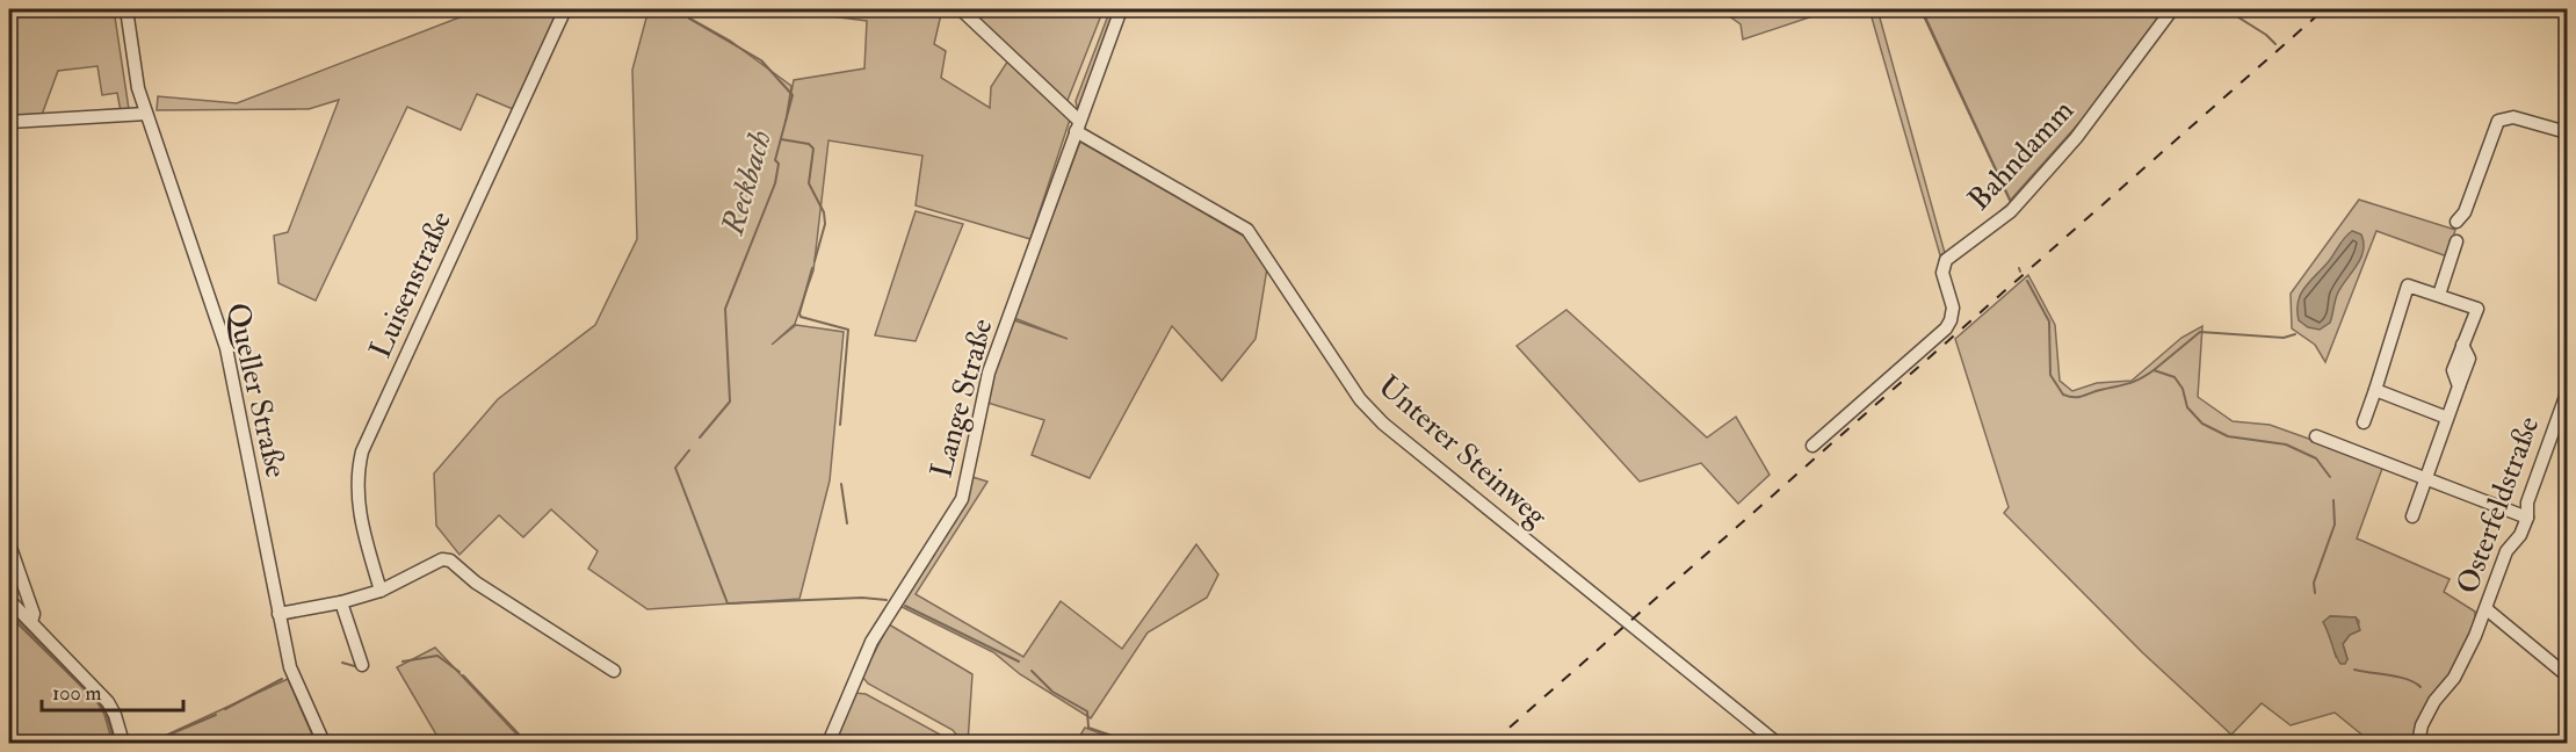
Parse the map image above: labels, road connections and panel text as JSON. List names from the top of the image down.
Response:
{
  "streets": {
    "street": [
      "Bahndamm",
      "Luisenstraße",
      "Queller Straße",
      "Lange Straße",
      "Unterer Steinweg",
      "Osterfeldstraße"
    ]
  },
  "crossings": [
    ["Lange Straße", "Unterer Steinweg"]
  ],
  "water": ["Reckbach"],
  "scale_bar": "100 m"
}
